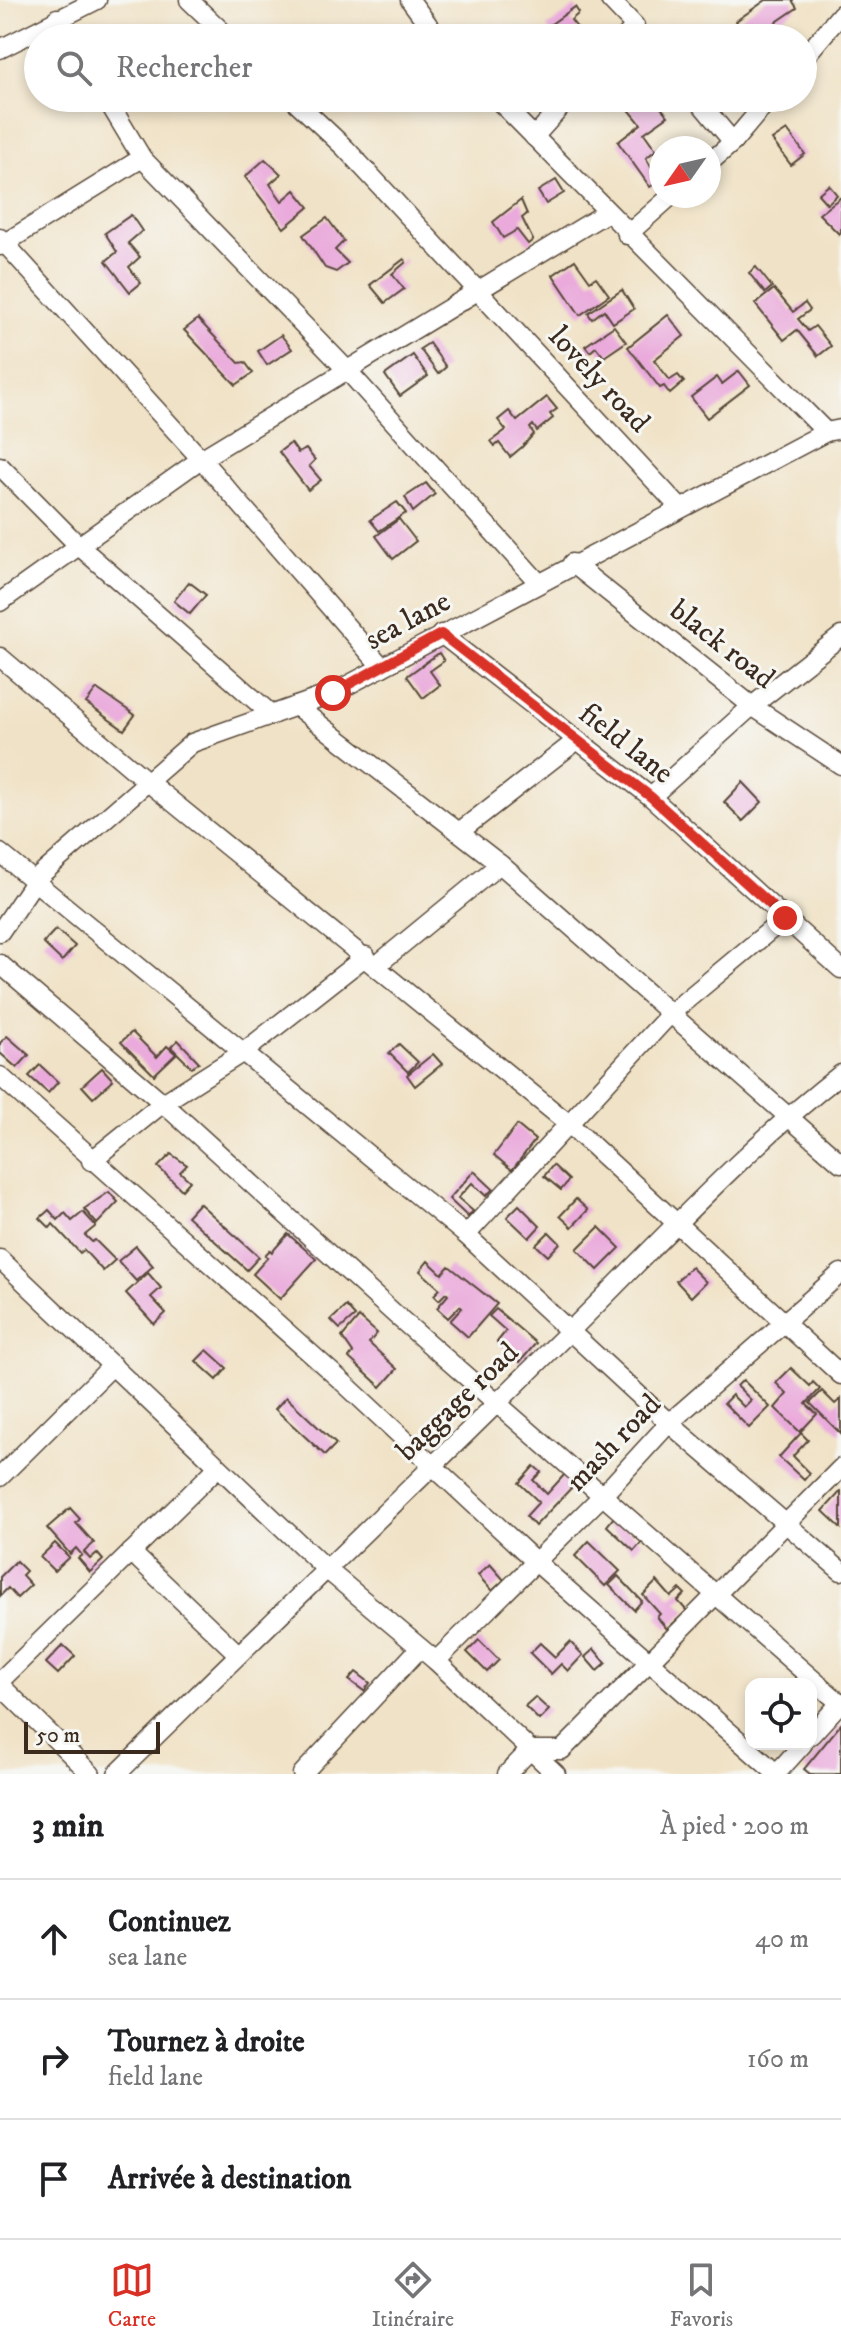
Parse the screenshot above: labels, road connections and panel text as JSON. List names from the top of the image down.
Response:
{
  "streets": {
    "street": [
      "lovely road",
      "sea lane",
      "black road",
      "field lane",
      "baggage road",
      "mash road"
    ]
  },
  "crossings": [
    ["lovely road", "sea lane"],
    ["sea lane", "black road"],
    ["sea lane", "field lane"]
  ],
  "scale_bar": "50 m",
  "north": "bottom left",
  "page": {
    "search": "Rechercher",
    "scale": "50 m",
    "heading": ["3 min", "À pied · 200 m"],
    "list": [
      ["Continuez", "sea lane", "40 m"],
      ["Tournez à droite", "field lane", "160 m"],
      "Arrivée à destination"
    ],
    "nav": ["Carte", "Itinéraire", "Favoris"]
  }
}
